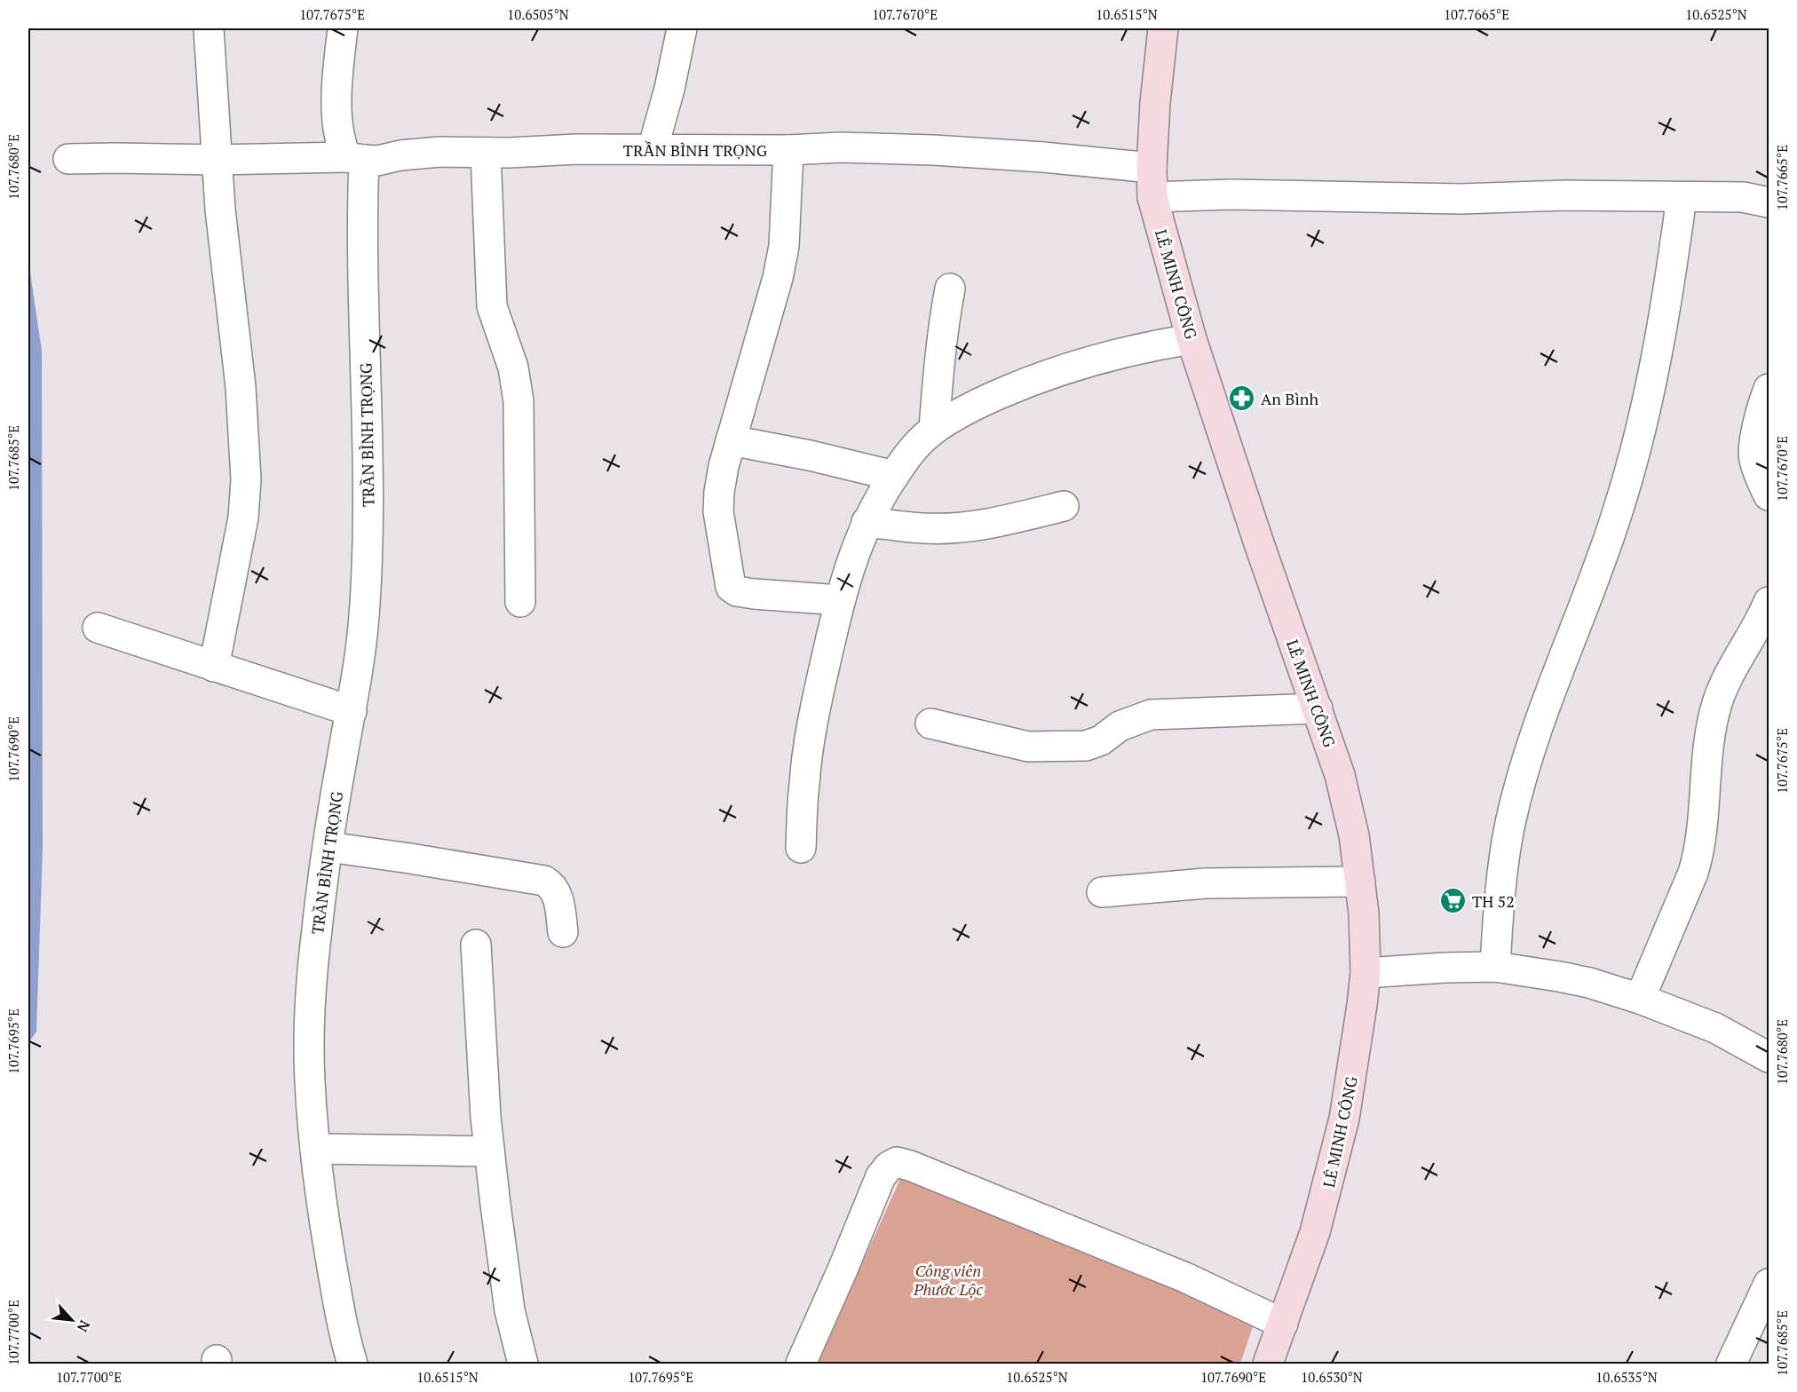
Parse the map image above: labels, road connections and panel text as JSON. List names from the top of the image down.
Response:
{
  "streets": {
    "main road": ["LÊ MINH CÔNG"],
    "street": ["TRẦN BÌNH TRỌNG"]
  },
  "crossings": [
    ["TRẦN BÌNH TRỌNG", "LÊ MINH CÔNG"]
  ],
  "parks": ["Công viên Phước Lộc"],
  "places": {
    "pharmacy": ["An Bình"],
    "supermarket": ["TH 52"]
  },
  "north": "bottom right",
  "coordinates": [
    "107.7675°E",
    "10.6505°N",
    "107.7670°E",
    "10.6515°N",
    "107.7665°E",
    "10.6525°N",
    "107.7680°E",
    "107.7685°E",
    "107.7690°E",
    "107.7695°E",
    "107.7700°E",
    "10.6530°N",
    "10.6535°N"
  ]
}
